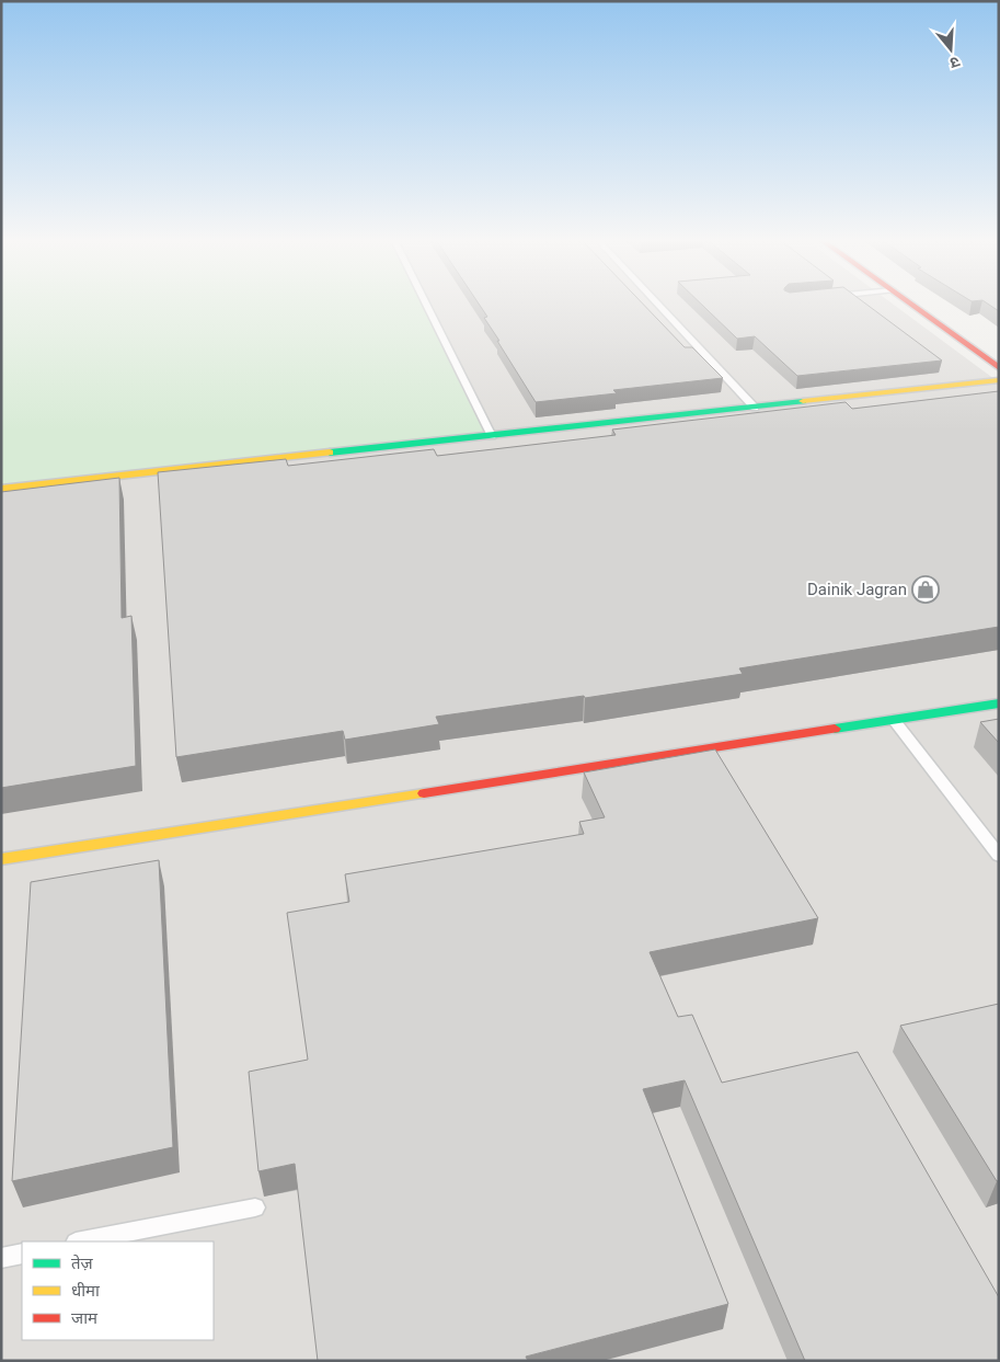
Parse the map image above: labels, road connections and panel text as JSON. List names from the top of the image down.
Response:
{
  "places": {
    "shop": ["Dainik Jagran"]
  },
  "legend": ["तेज़", "धीमा", "जाम"],
  "north": "bottom"
}
